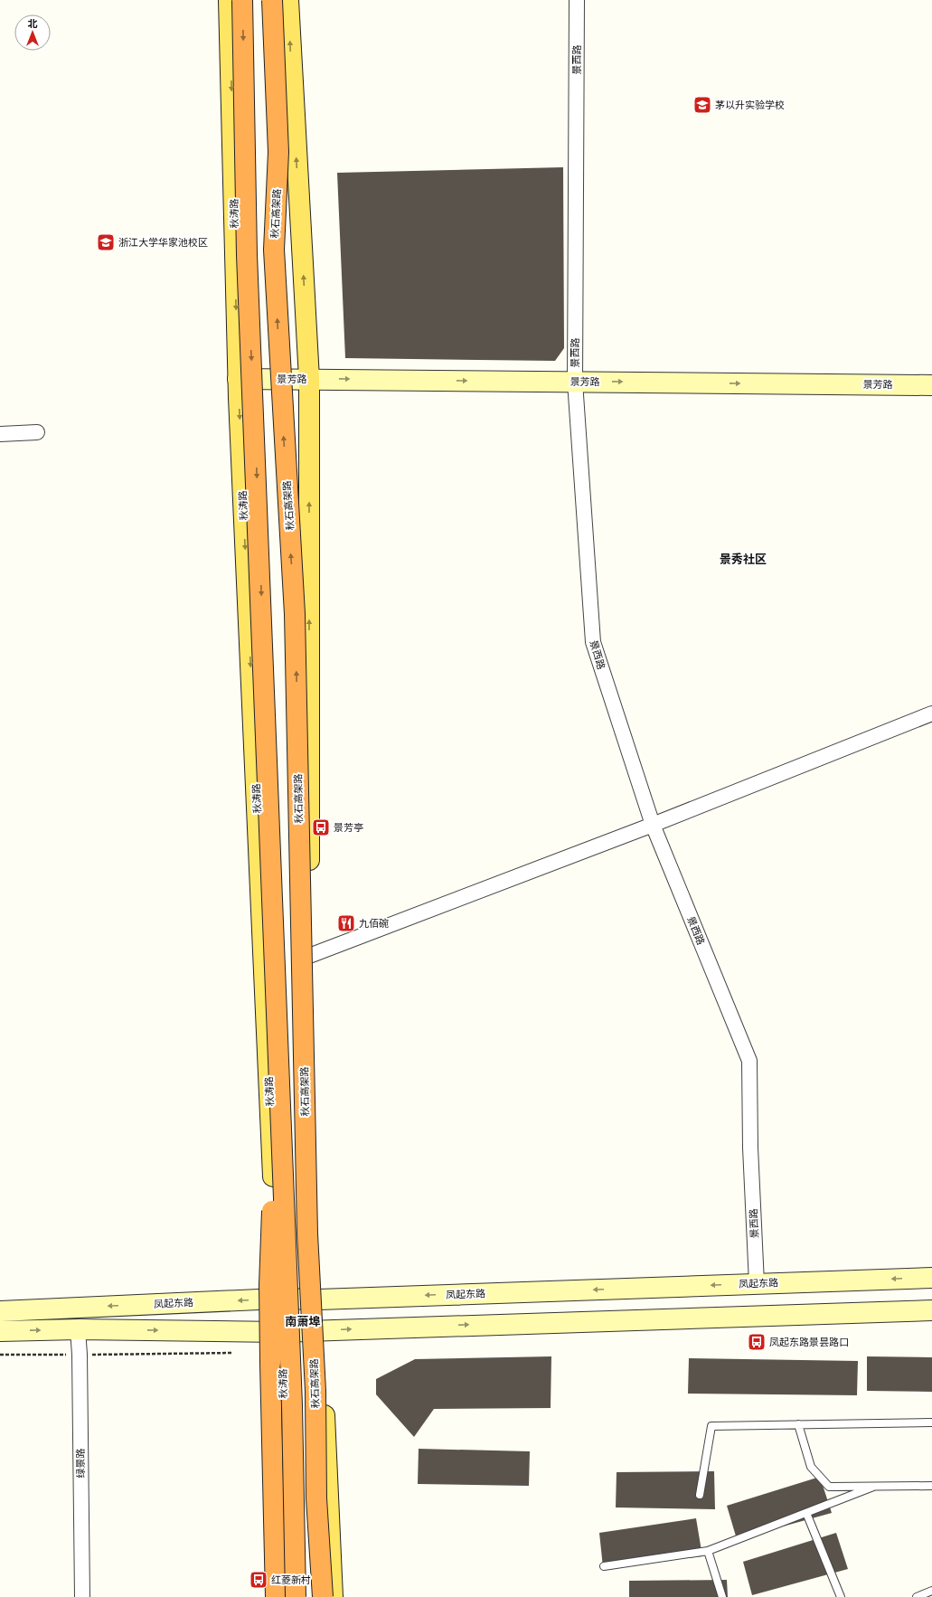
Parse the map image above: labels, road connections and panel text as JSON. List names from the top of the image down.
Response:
{
  "streets": {
    "highway": ["秋石高架路"],
    "main road": ["秋涛路", "景芳路", "凤起东路"],
    "street": ["景西路", "绿景路"]
  },
  "crossings": [
    ["景西路", "景芳路"],
    ["景西路", "凤起东路"],
    ["秋涛路", "景芳路"],
    ["秋涛路", "凤起东路"]
  ],
  "one_way": ["景芳路"],
  "districts": ["景秀社区", "南萧埠"],
  "places": {
    "school or university": ["茅以升实验学校", "浙江大学华家池校区"],
    "bus stop": ["景芳亭", "凤起东路景昙路口", "红菱新村"],
    "restaurant": ["九佰碗"]
  },
  "north": "top"
}
